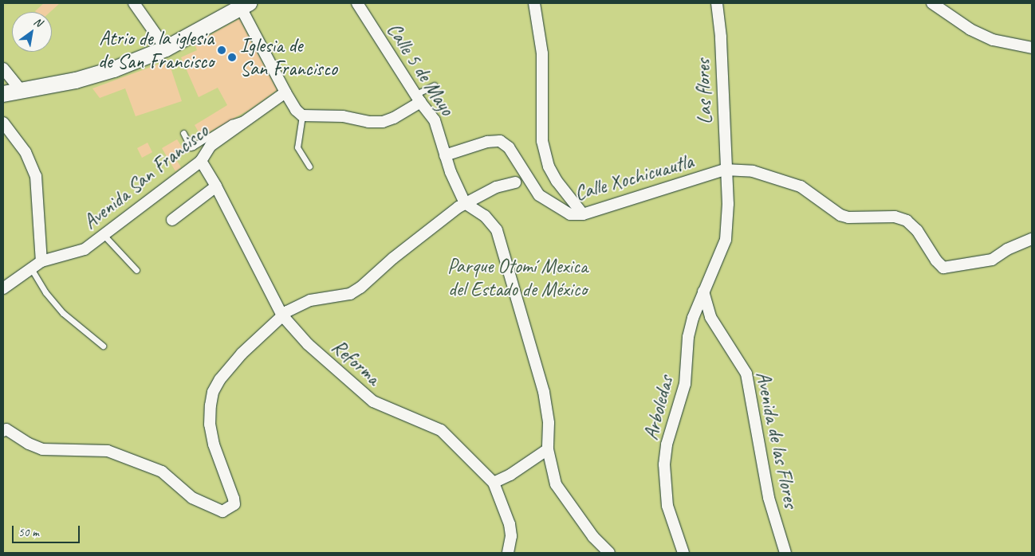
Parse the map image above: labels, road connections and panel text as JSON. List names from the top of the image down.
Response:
{
  "streets": {
    "street": [
      "Calle 5 de Mayo",
      "Las flores",
      "Avenida San Francisco",
      "Calle Xochicuautla",
      "Reforma",
      "Arboledas",
      "Avenida de las Flores"
    ]
  },
  "crossings": [
    ["Calle 5 de Mayo", "Calle Xochicuautla"],
    ["Las flores", "Calle Xochicuautla"],
    ["Las flores", "Arboledas"],
    ["Las flores", "Avenida de las Flores"],
    ["Avenida San Francisco", "Reforma"],
    ["Arboledas", "Avenida de las Flores"]
  ],
  "parks": ["Parque Otomí Mexica del Estado de México"],
  "places": ["Atrio de la iglesia de San Francisco", "Iglesia de San Francisco"],
  "scale_bar": "50 m",
  "north": "top right"
}
